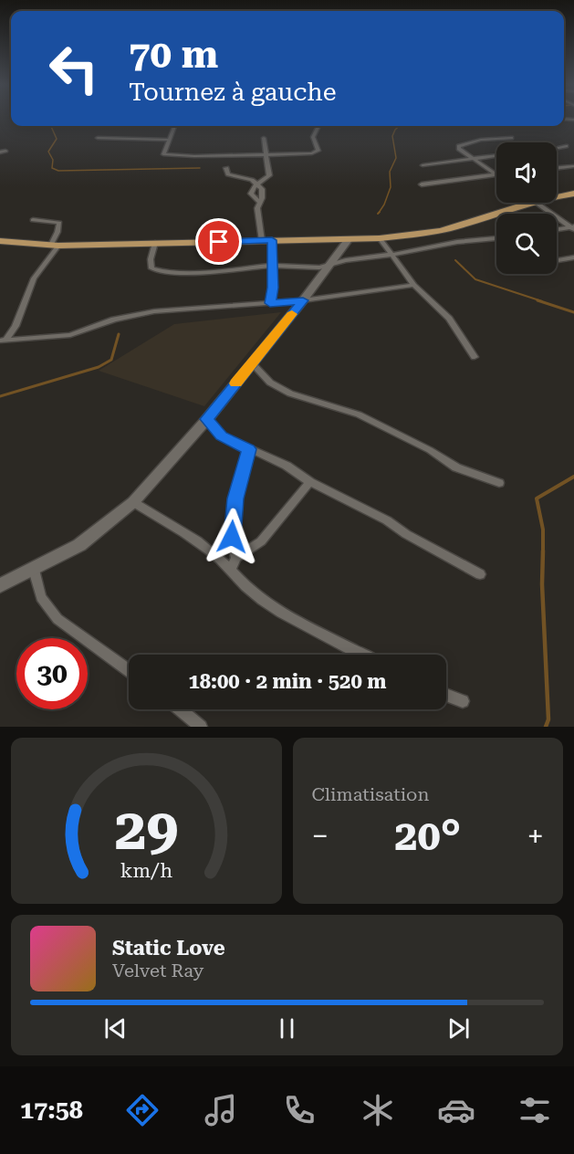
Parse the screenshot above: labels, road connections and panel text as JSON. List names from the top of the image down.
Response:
{
  "page": {
    "turn": ["70 m", "Tournez à gauche"],
    "limit": "30",
    "trip": "18:00 · 2 min · 520 m",
    "tile": "Climatisation",
    "heat": ["−", "20°", "+"],
    "song": ["Static Love", "Velvet Ray"],
    "tabs": "17:58",
    "gauge": ["29", "km/h"]
  }
}
